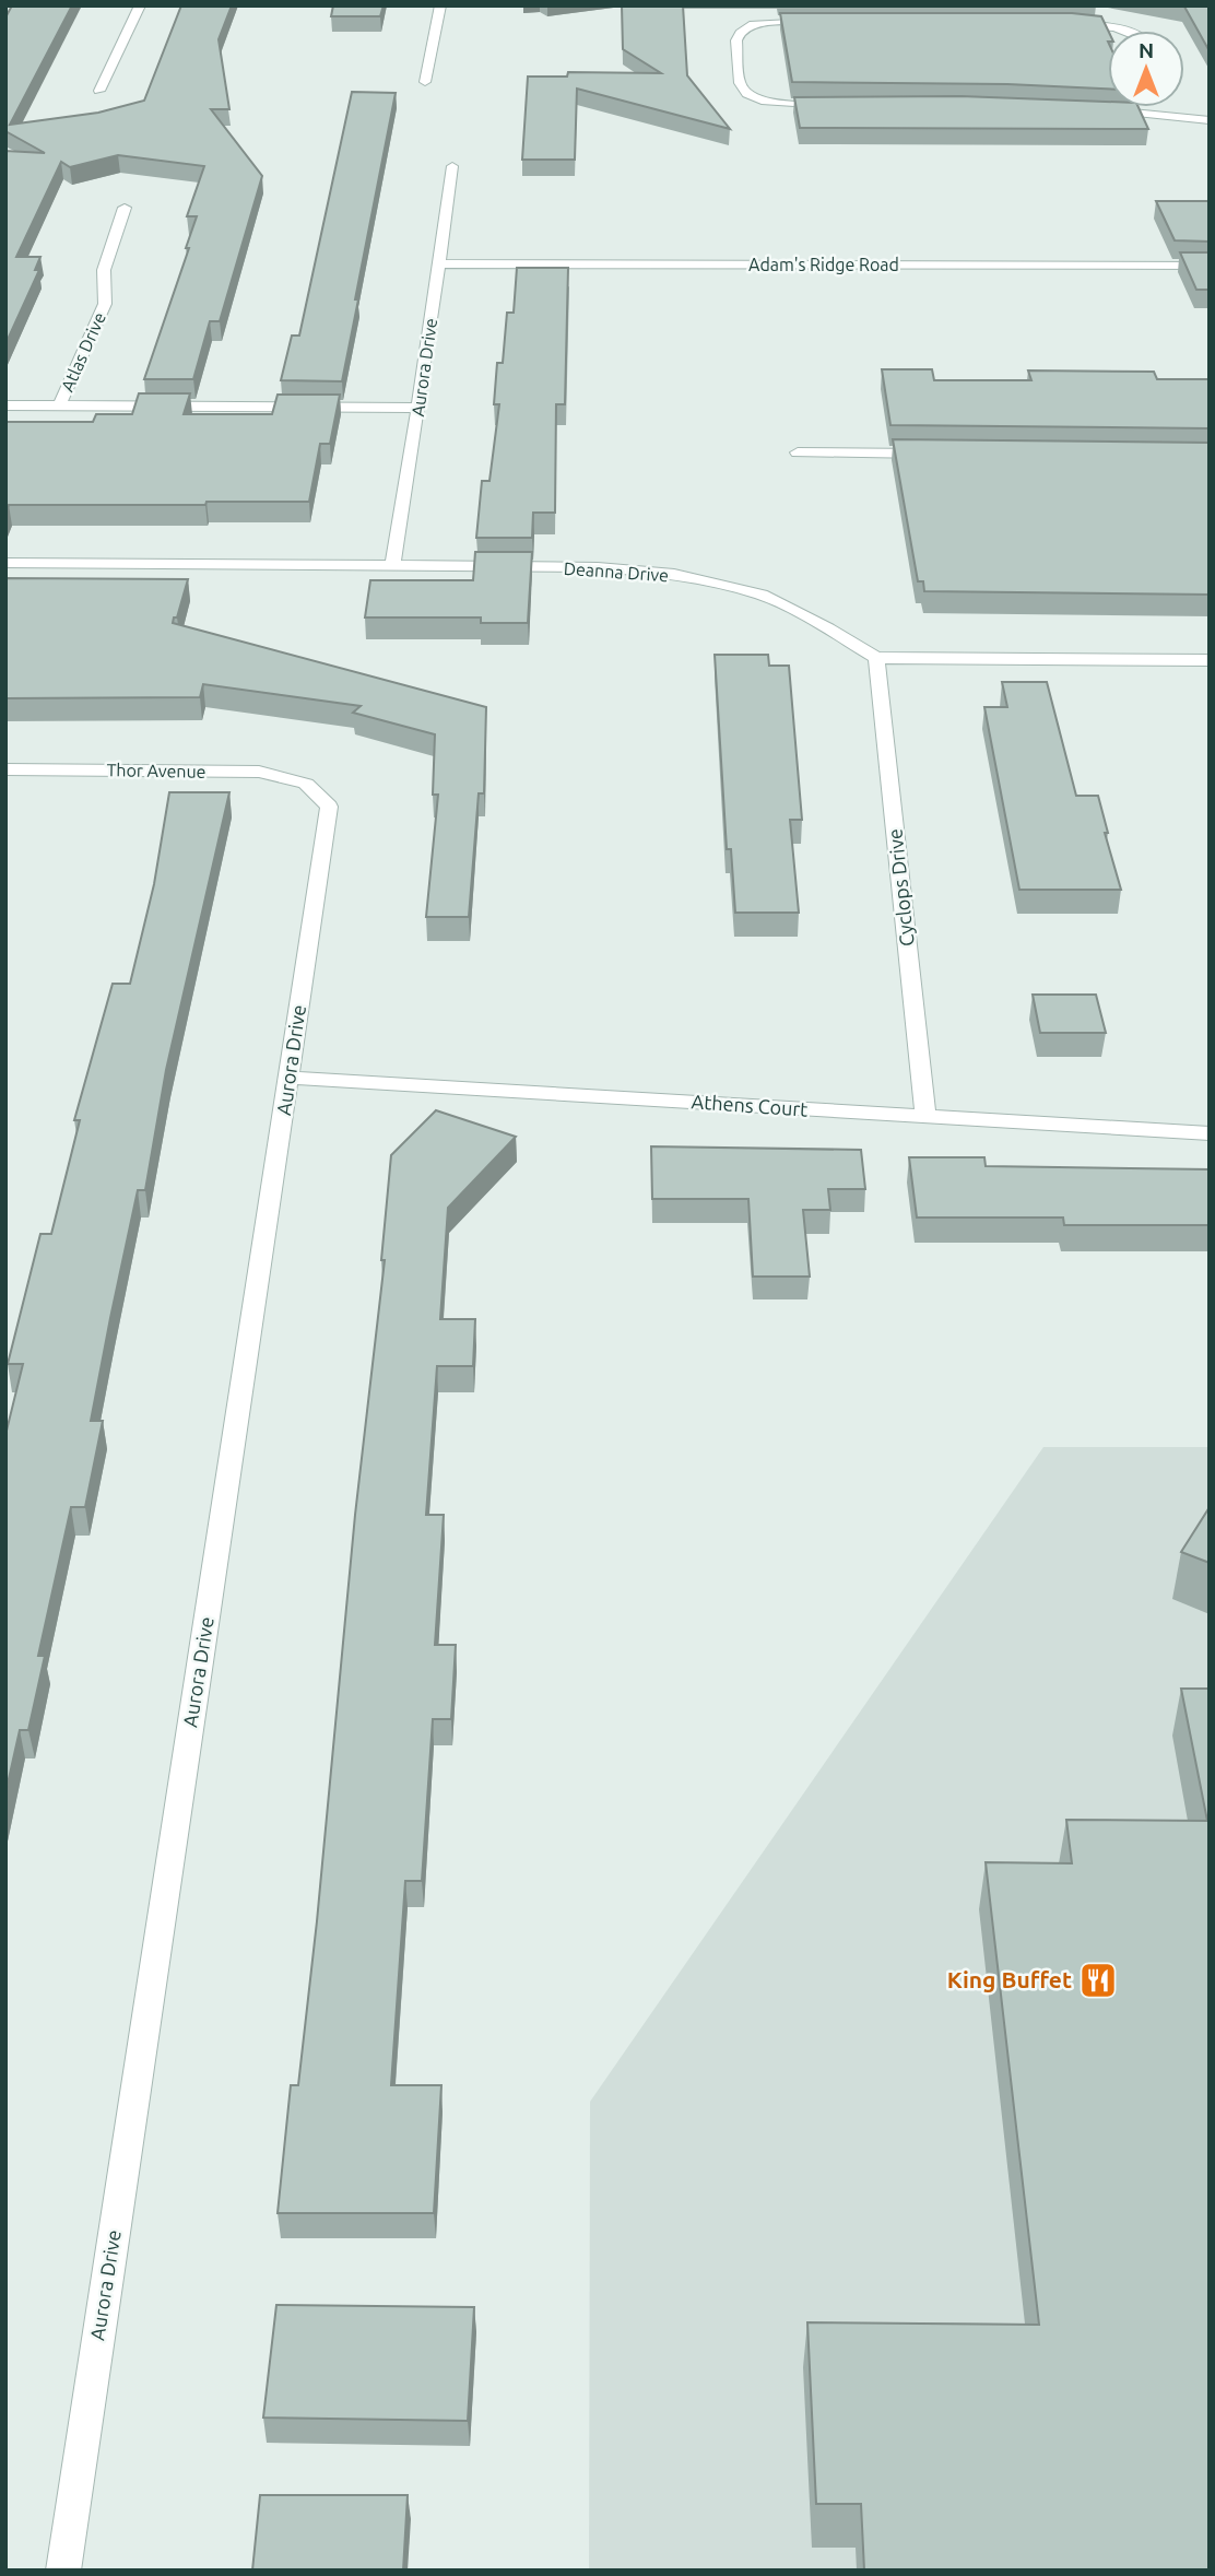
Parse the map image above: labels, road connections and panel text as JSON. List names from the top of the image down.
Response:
{
  "streets": {
    "street": [
      "Adam's Ridge Road",
      "Atlas Drive",
      "Aurora Drive",
      "Deanna Drive",
      "Thor Avenue",
      "Cyclops Drive",
      "Athens Court"
    ]
  },
  "crossings": [
    ["Adam's Ridge Road", "Aurora Drive"],
    ["Aurora Drive", "Deanna Drive"],
    ["Aurora Drive", "Thor Avenue"],
    ["Aurora Drive", "Athens Court"],
    ["Deanna Drive", "Cyclops Drive"],
    ["Cyclops Drive", "Athens Court"]
  ],
  "places": {
    "restaurant": ["King Buffet"]
  },
  "north": "top"
}
